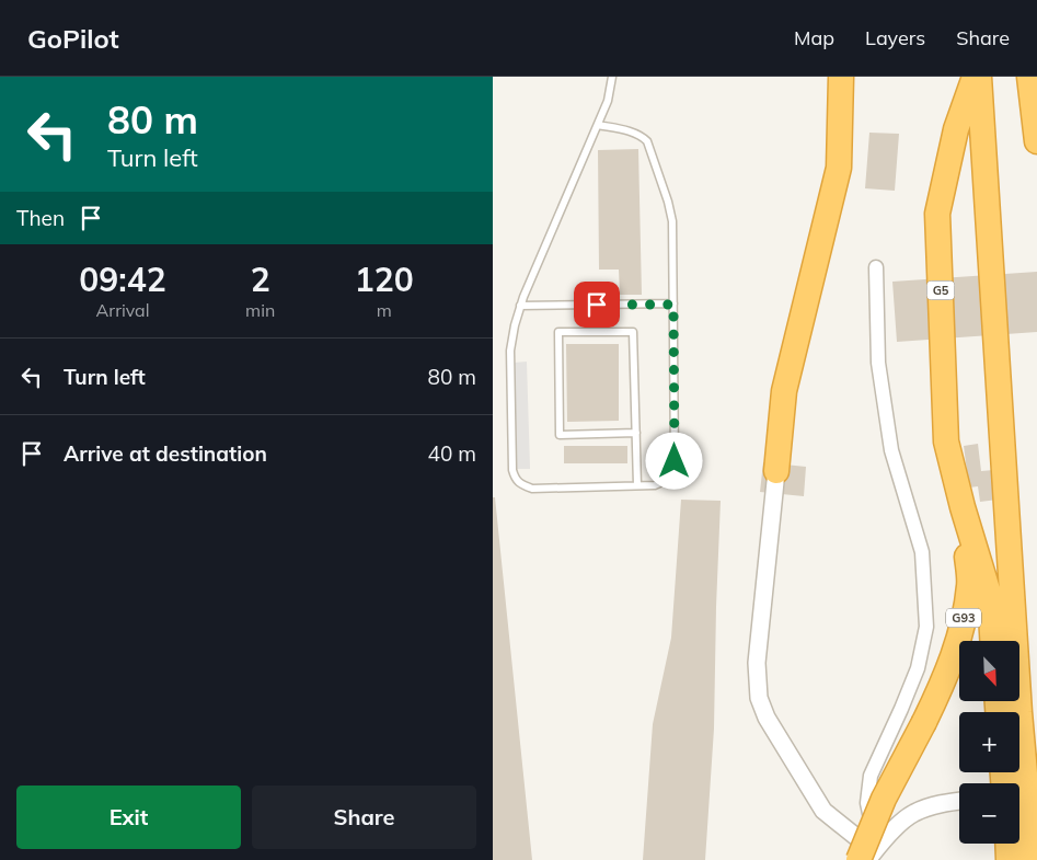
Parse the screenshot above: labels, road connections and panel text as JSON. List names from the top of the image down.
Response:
{
  "streets": {
    "highway": ["G5", "G93"]
  },
  "crossings": [
    ["G5", "G93"]
  ],
  "north": "bottom right",
  "page": {
    "header": "GoPilot",
    "nav": ["Map", "Layers", "Share"],
    "turn": ["80 m", "Turn left"],
    "then": "Then",
    "eta": [
      "09:42",
      "Arrival",
      "2",
      "min",
      "120",
      "m"
    ],
    "list": [
      {
        "name": "Turn left",
        "value": "80 m"
      },
      {
        "name": "Arrive at destination",
        "value": "40 m"
      }
    ],
    "map_buttons": ["+", "−"],
    "buttons": ["Exit", "Share"]
  }
}
